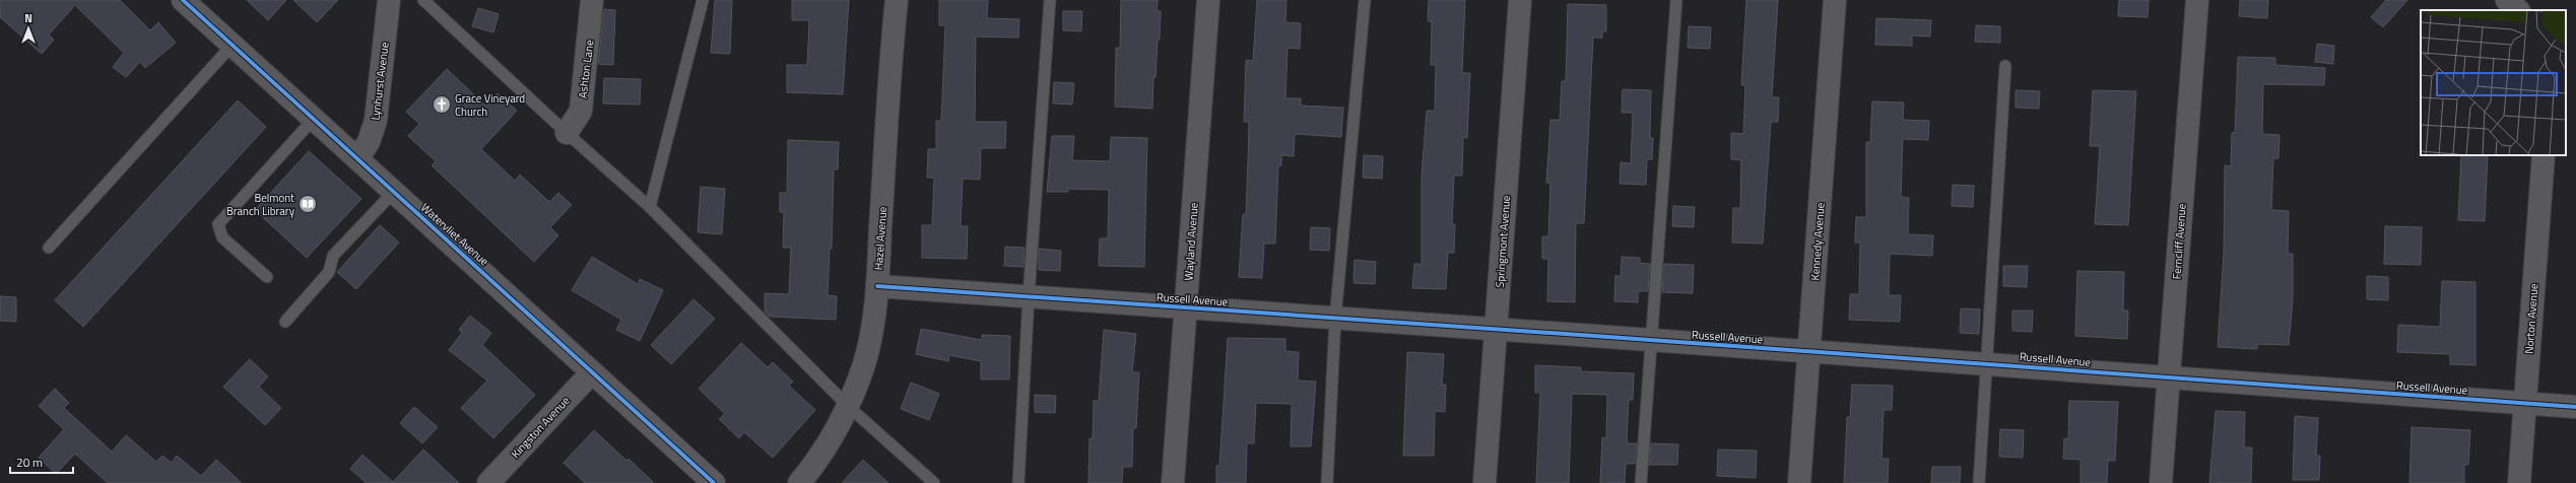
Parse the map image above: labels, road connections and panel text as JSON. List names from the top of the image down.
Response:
{
  "streets": {
    "street": [
      "Ashton Lane",
      "Lynhurst Avenue",
      "Watervliet Avenue",
      "Hazel Avenue",
      "Wayland Avenue",
      "Springmont Avenue",
      "Kennedy Avenue",
      "Ferncliff Avenue",
      "Russell Avenue",
      "Norton Avenue",
      "Kingston Avenue"
    ]
  },
  "crossings": [
    ["Lynhurst Avenue", "Watervliet Avenue"],
    ["Watervliet Avenue", "Kingston Avenue"],
    ["Hazel Avenue", "Russell Avenue"],
    ["Wayland Avenue", "Russell Avenue"],
    ["Springmont Avenue", "Russell Avenue"],
    ["Kennedy Avenue", "Russell Avenue"],
    ["Ferncliff Avenue", "Russell Avenue"],
    ["Russell Avenue", "Norton Avenue"]
  ],
  "places": {
    "church": ["Grace Vineyard Church"],
    "library": ["Belmont Branch Library"]
  },
  "scale_bar": "20 m",
  "north": "top"
}
